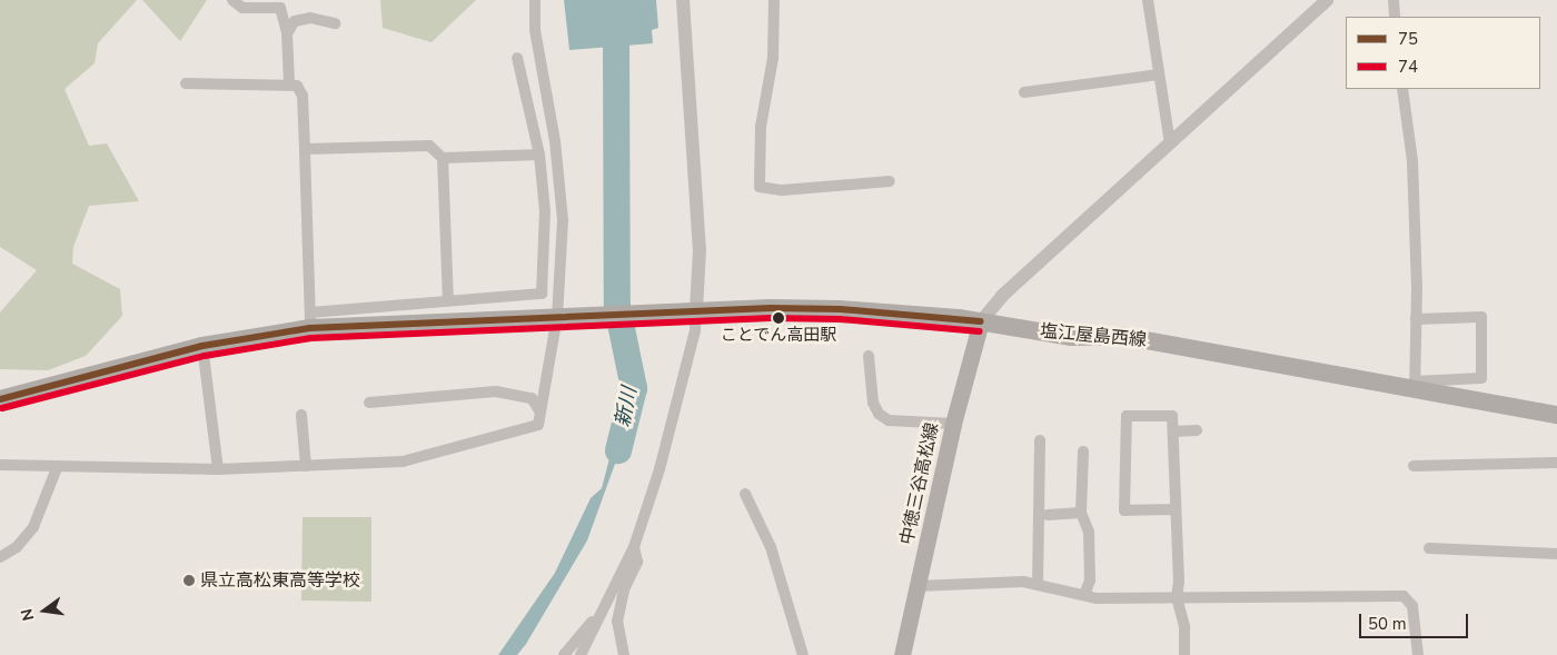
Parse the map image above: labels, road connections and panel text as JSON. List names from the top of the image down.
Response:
{
  "streets": {
    "main road": ["塩江屋島西線", "中徳三谷高松線"]
  },
  "crossings": [
    ["塩江屋島西線", "中徳三谷高松線"]
  ],
  "water": ["新川"],
  "places": ["ことでん高田駅", "県立高松東高等学校"],
  "lines": ["transit line 75", "transit line 74"],
  "legend": ["75", "74"],
  "scale_bar": "50 m",
  "north": "left"
}
